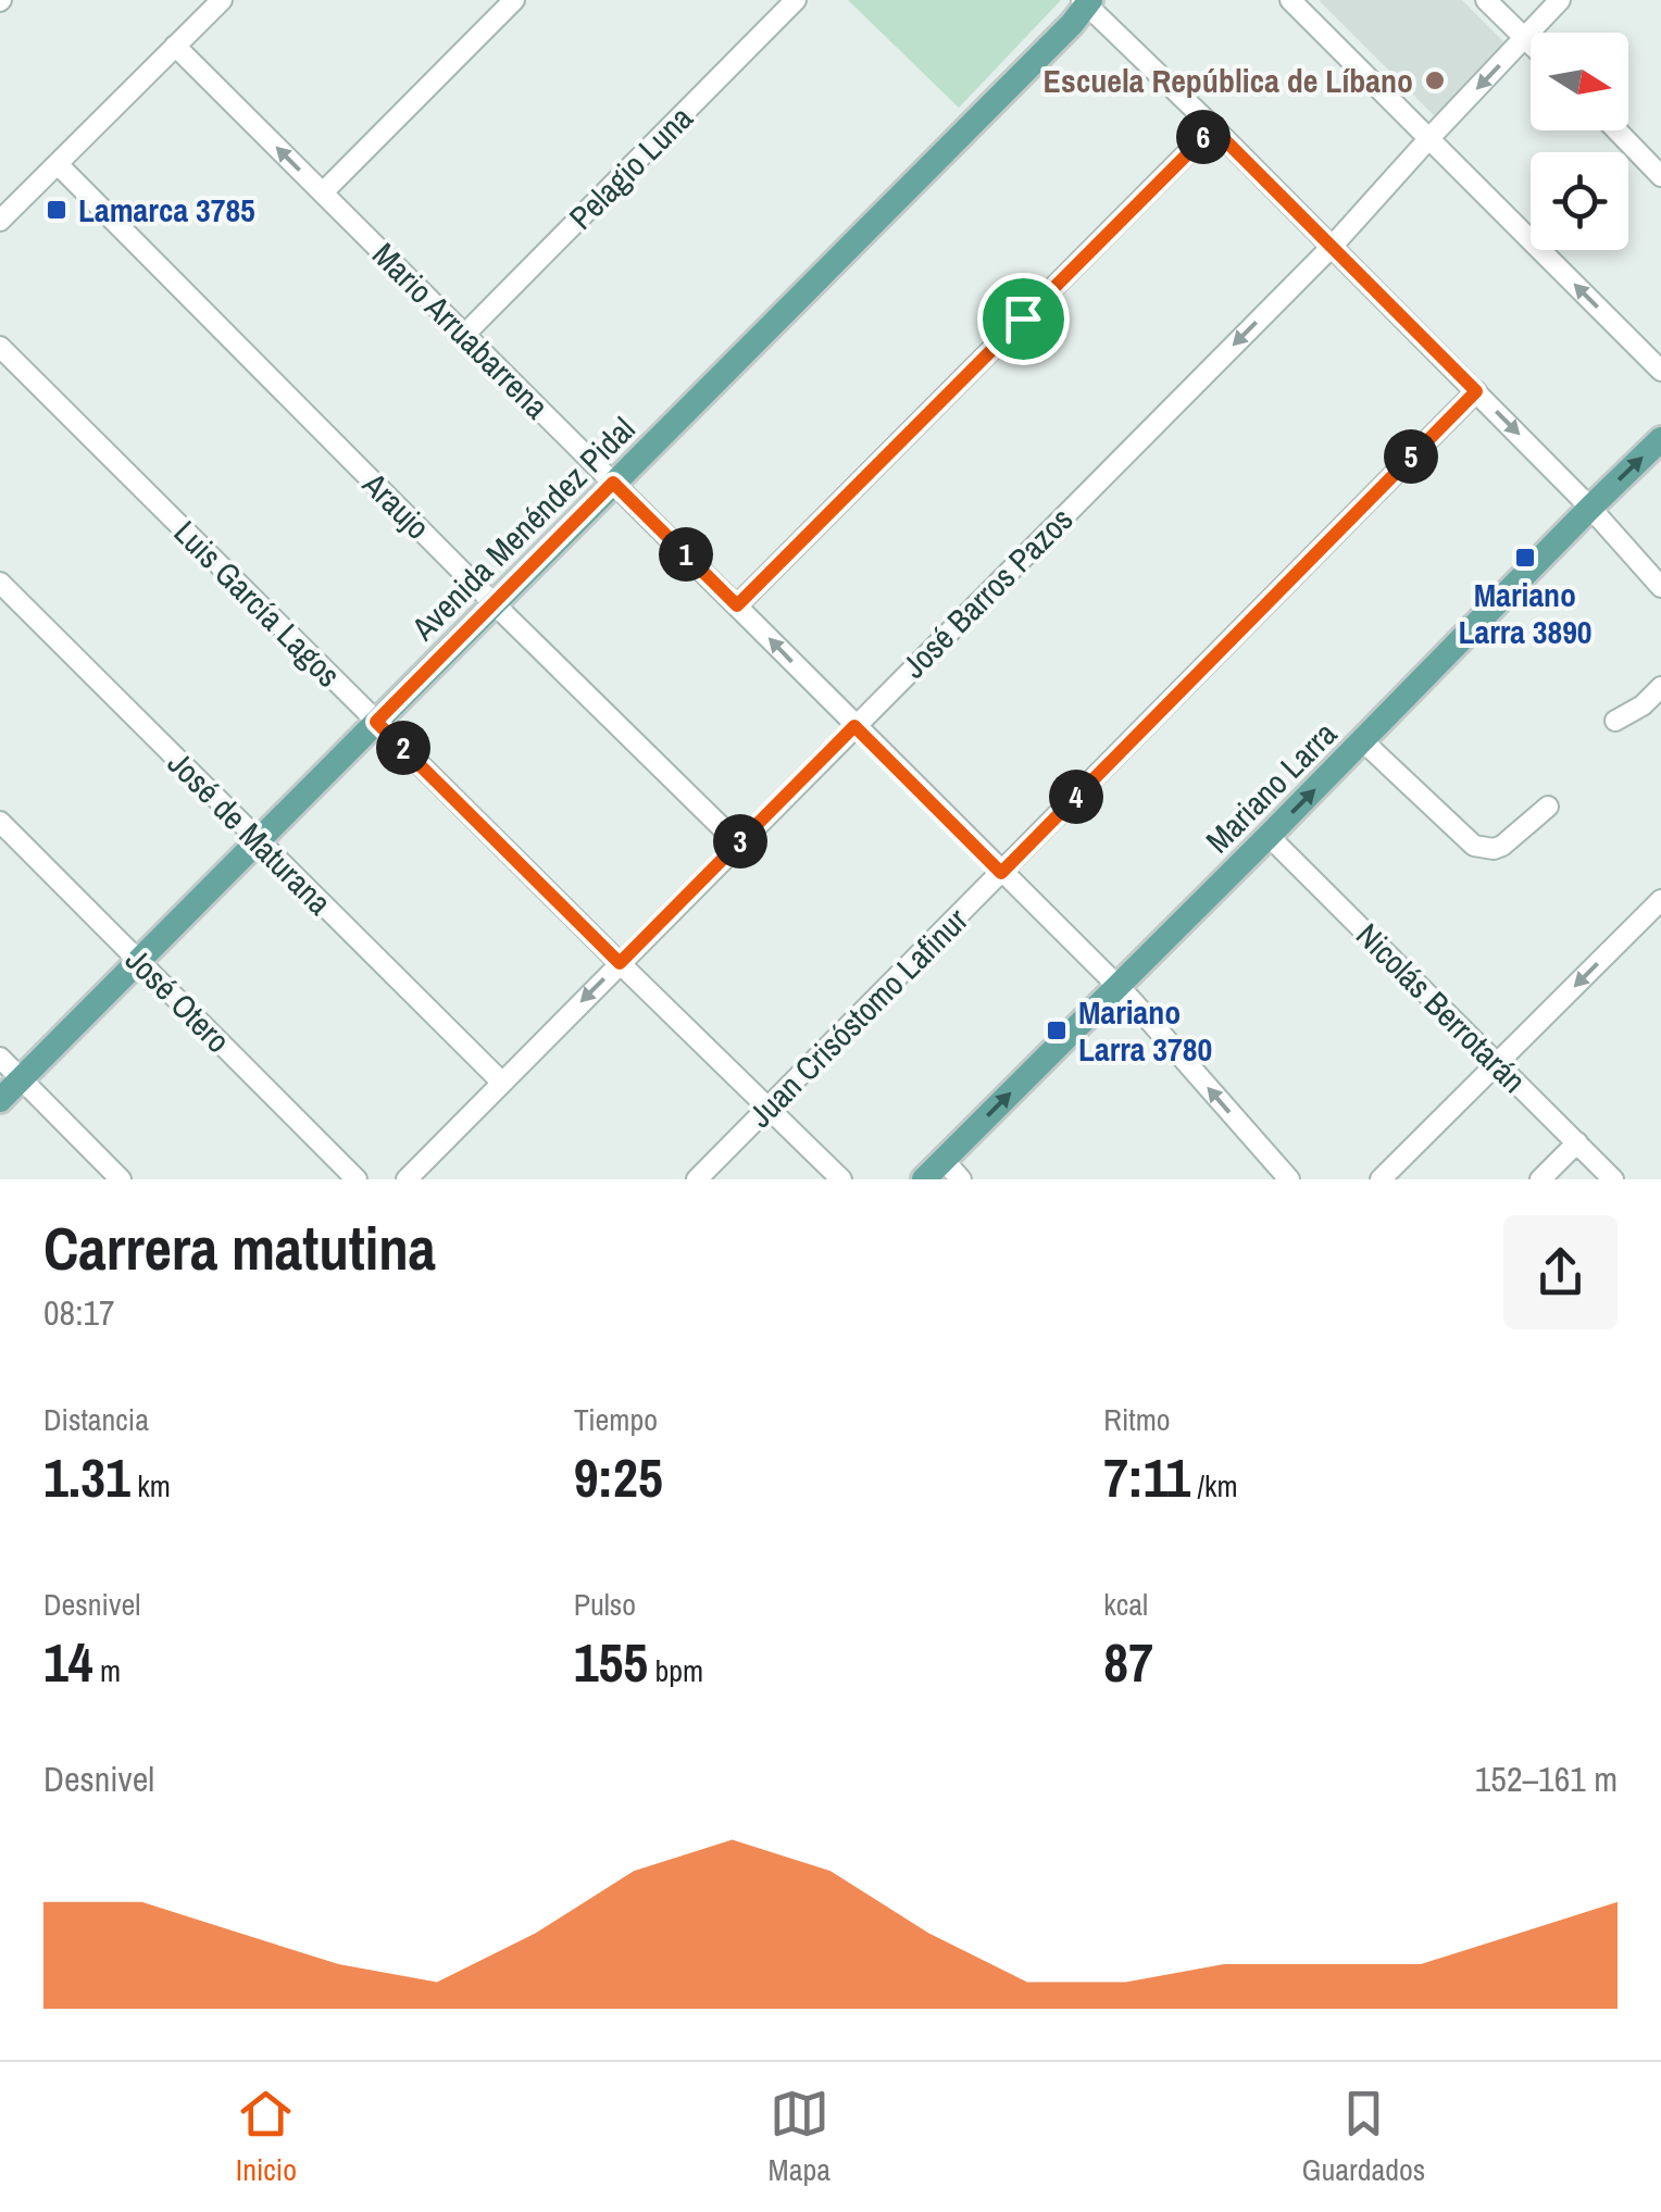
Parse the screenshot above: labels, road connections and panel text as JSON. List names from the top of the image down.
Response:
{
  "streets": {
    "main road": ["Avenida Menéndez Pidal", "Mariano Larra"],
    "street": [
      "Pelagio Luna",
      "Mario Arruabarrena",
      "Araujo",
      "José Barros Pazos",
      "Luis García Lagos",
      "José de Maturana",
      "José Otero",
      "Nicolás Berrotarán",
      "Juan Crisóstomo Lafinur"
    ]
  },
  "crossings": [
    ["Pelagio Luna", "Mario Arruabarrena"],
    ["Mario Arruabarrena", "Avenida Menéndez Pidal"],
    ["Mario Arruabarrena", "José Barros Pazos"],
    ["Mario Arruabarrena", "Mariano Larra"],
    ["Mario Arruabarrena", "Juan Crisóstomo Lafinur"],
    ["Araujo", "Avenida Menéndez Pidal"],
    ["Araujo", "José Barros Pazos"],
    ["Avenida Menéndez Pidal", "Luis García Lagos"],
    ["Avenida Menéndez Pidal", "José de Maturana"],
    ["Avenida Menéndez Pidal", "José Otero"],
    ["José Barros Pazos", "Luis García Lagos"],
    ["José Barros Pazos", "José de Maturana"],
    ["Luis García Lagos", "Juan Crisóstomo Lafinur"],
    ["Mariano Larra", "Nicolás Berrotarán"]
  ],
  "one_way": ["Mario Arruabarrena", "Mariano Larra"],
  "places": {
    "other": ["Escuela República de Líbano"],
    "transit": ["Lamarca 3785", "Mariano Larra 3890", "Mariano Larra 3780"]
  },
  "north": "right",
  "page": {
    "pins": [
      "6",
      "5",
      "1",
      "2",
      "4",
      "3"
    ],
    "heading": ["Carrera matutina", "08:17"],
    "stats": [
      ["Distancia", "1.31 km"],
      ["Tiempo", "9:25"],
      ["Ritmo", "7:11 /km"],
      ["Desnivel", "14 m"],
      ["Pulso", "155 bpm"],
      ["kcal", "87"]
    ],
    "chart": ["Desnivel", "152–161 m"],
    "tabs": ["Inicio", "Mapa", "Guardados"]
  }
}
